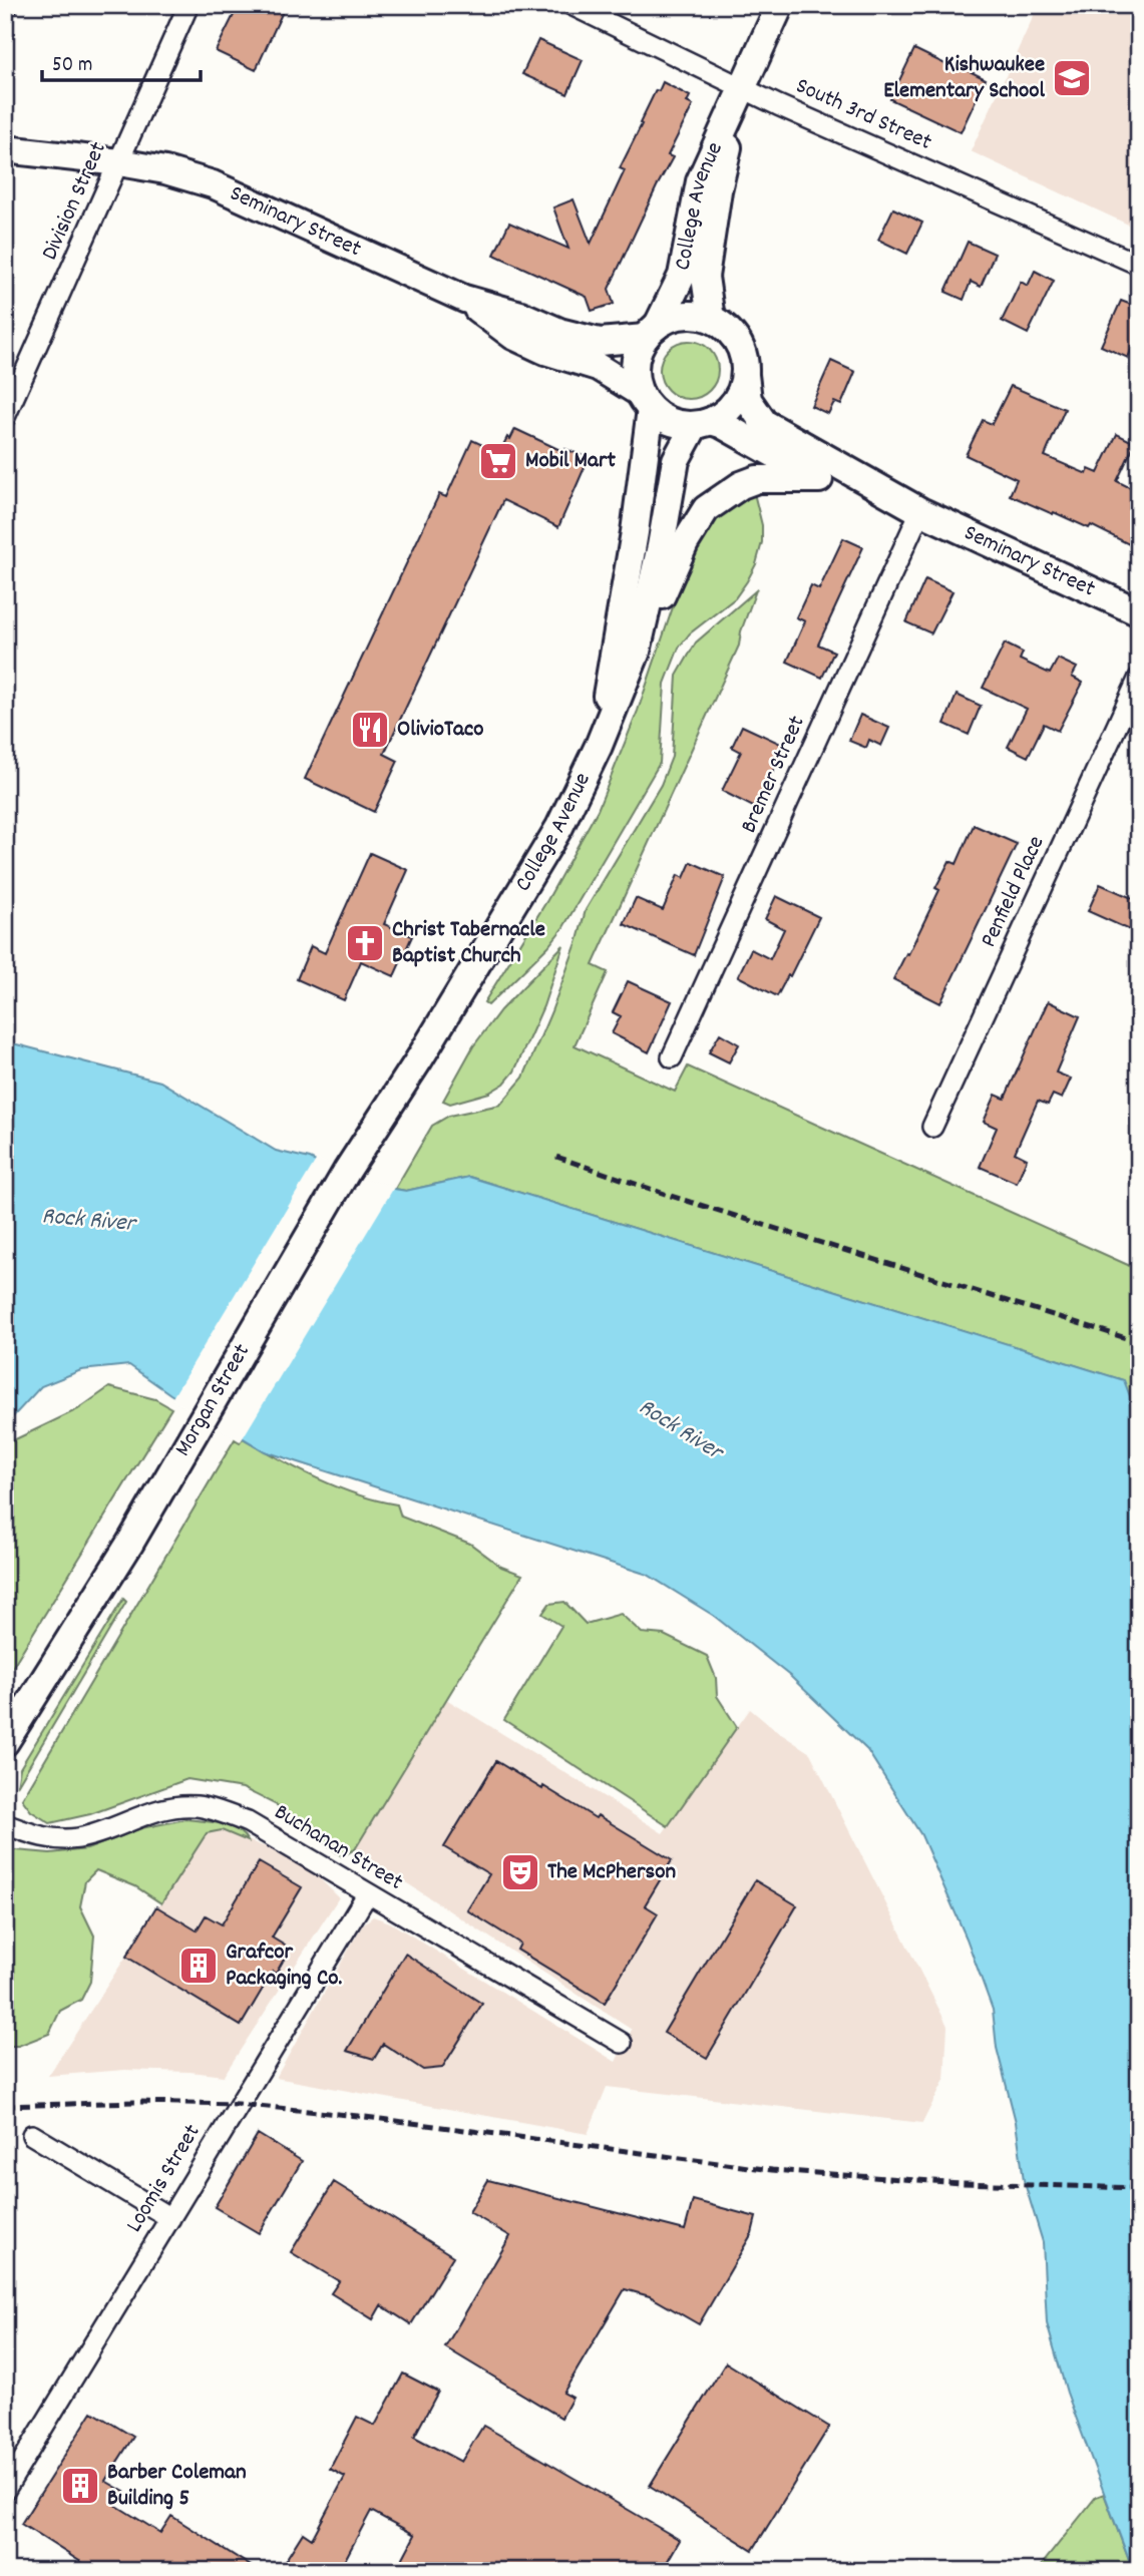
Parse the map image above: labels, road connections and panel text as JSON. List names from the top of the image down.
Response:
{
  "streets": {
    "main road": ["College Avenue", "Seminary Street", "Morgan Street"],
    "street": [
      "South 3rd Street",
      "Division Street",
      "Bremer Street",
      "Penfield Place",
      "Buchanan Street",
      "Loomis Street"
    ]
  },
  "crossings": [
    ["South 3rd Street", "College Avenue"],
    ["Division Street", "Seminary Street"],
    ["College Avenue", "Seminary Street"],
    ["College Avenue", "Morgan Street"],
    ["Seminary Street", "Bremer Street"],
    ["Buchanan Street", "Loomis Street"]
  ],
  "water": ["Rock River"],
  "places": {
    "school or university": ["Kishwaukee Elementary School"],
    "supermarket": ["Mobil Mart"],
    "restaurant": ["OlivioTaco"],
    "church": ["Christ Tabernacle Baptist Church"],
    "theatre": ["The McPherson"],
    "building": ["Grafcor Packaging Co.", "Barber Coleman Building 5"]
  },
  "scale_bar": "50 m"
}
